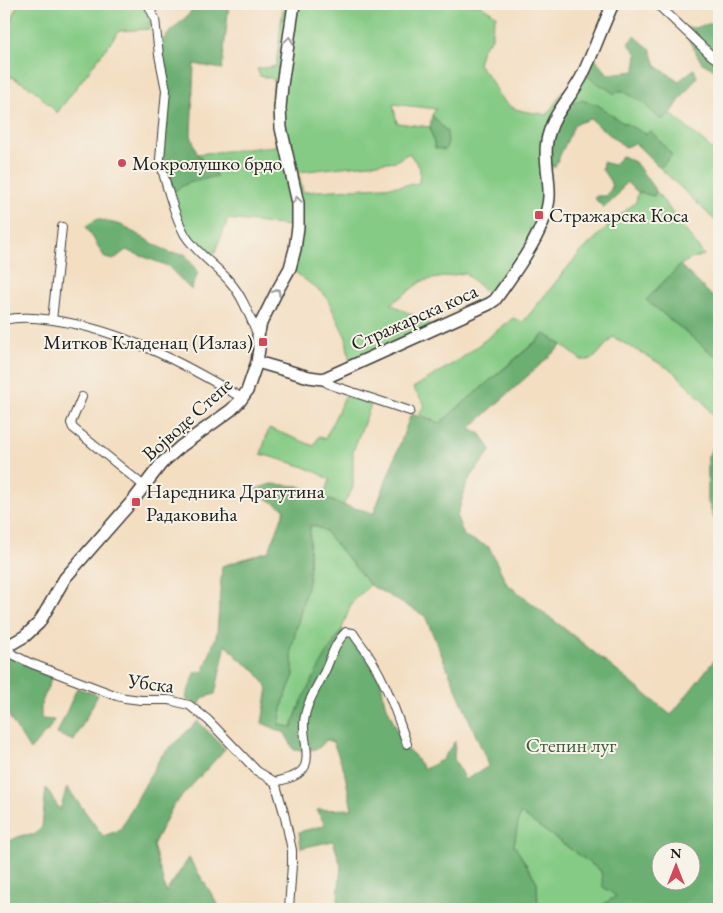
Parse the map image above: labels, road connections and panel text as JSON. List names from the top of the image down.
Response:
{
  "streets": {
    "street": ["Стражарска коса", "Војводе Степе", "Убска"]
  },
  "crossings": [
    ["Војводе Степе", "Убска"]
  ],
  "one_way": ["Војводе Степе"],
  "parks": ["Степин луг"],
  "places": {
    "other": ["Мокролушко брдо"],
    "transit": ["Стражарска Коса", "Митков Кладенац (Излаз)", "Наредника Драгутина Радаковића"]
  },
  "north": "top"
}
